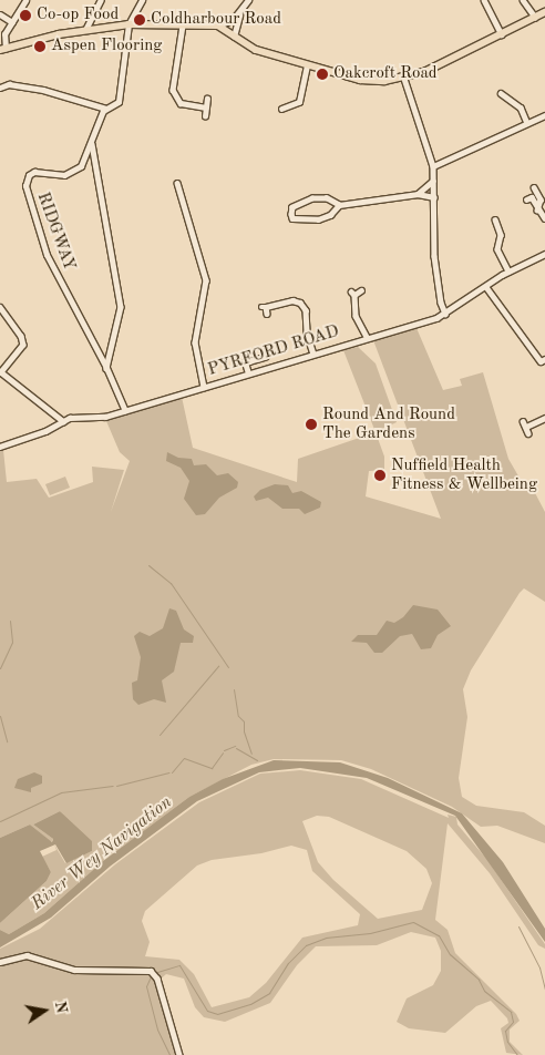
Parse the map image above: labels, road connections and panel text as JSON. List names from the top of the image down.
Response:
{
  "streets": {
    "street": ["RIDGWAY", "PYRFORD ROAD"]
  },
  "crossings": [
    ["RIDGWAY", "PYRFORD ROAD"]
  ],
  "water": ["River Wey Navigation"],
  "places": [
    "Co-op Food",
    "Coldharbour Road",
    "Aspen Flooring",
    "Oakcroft Road",
    "Round And Round The Gardens",
    "Nuffield Health Fitness & Wellbeing"
  ],
  "north": "right"
}
